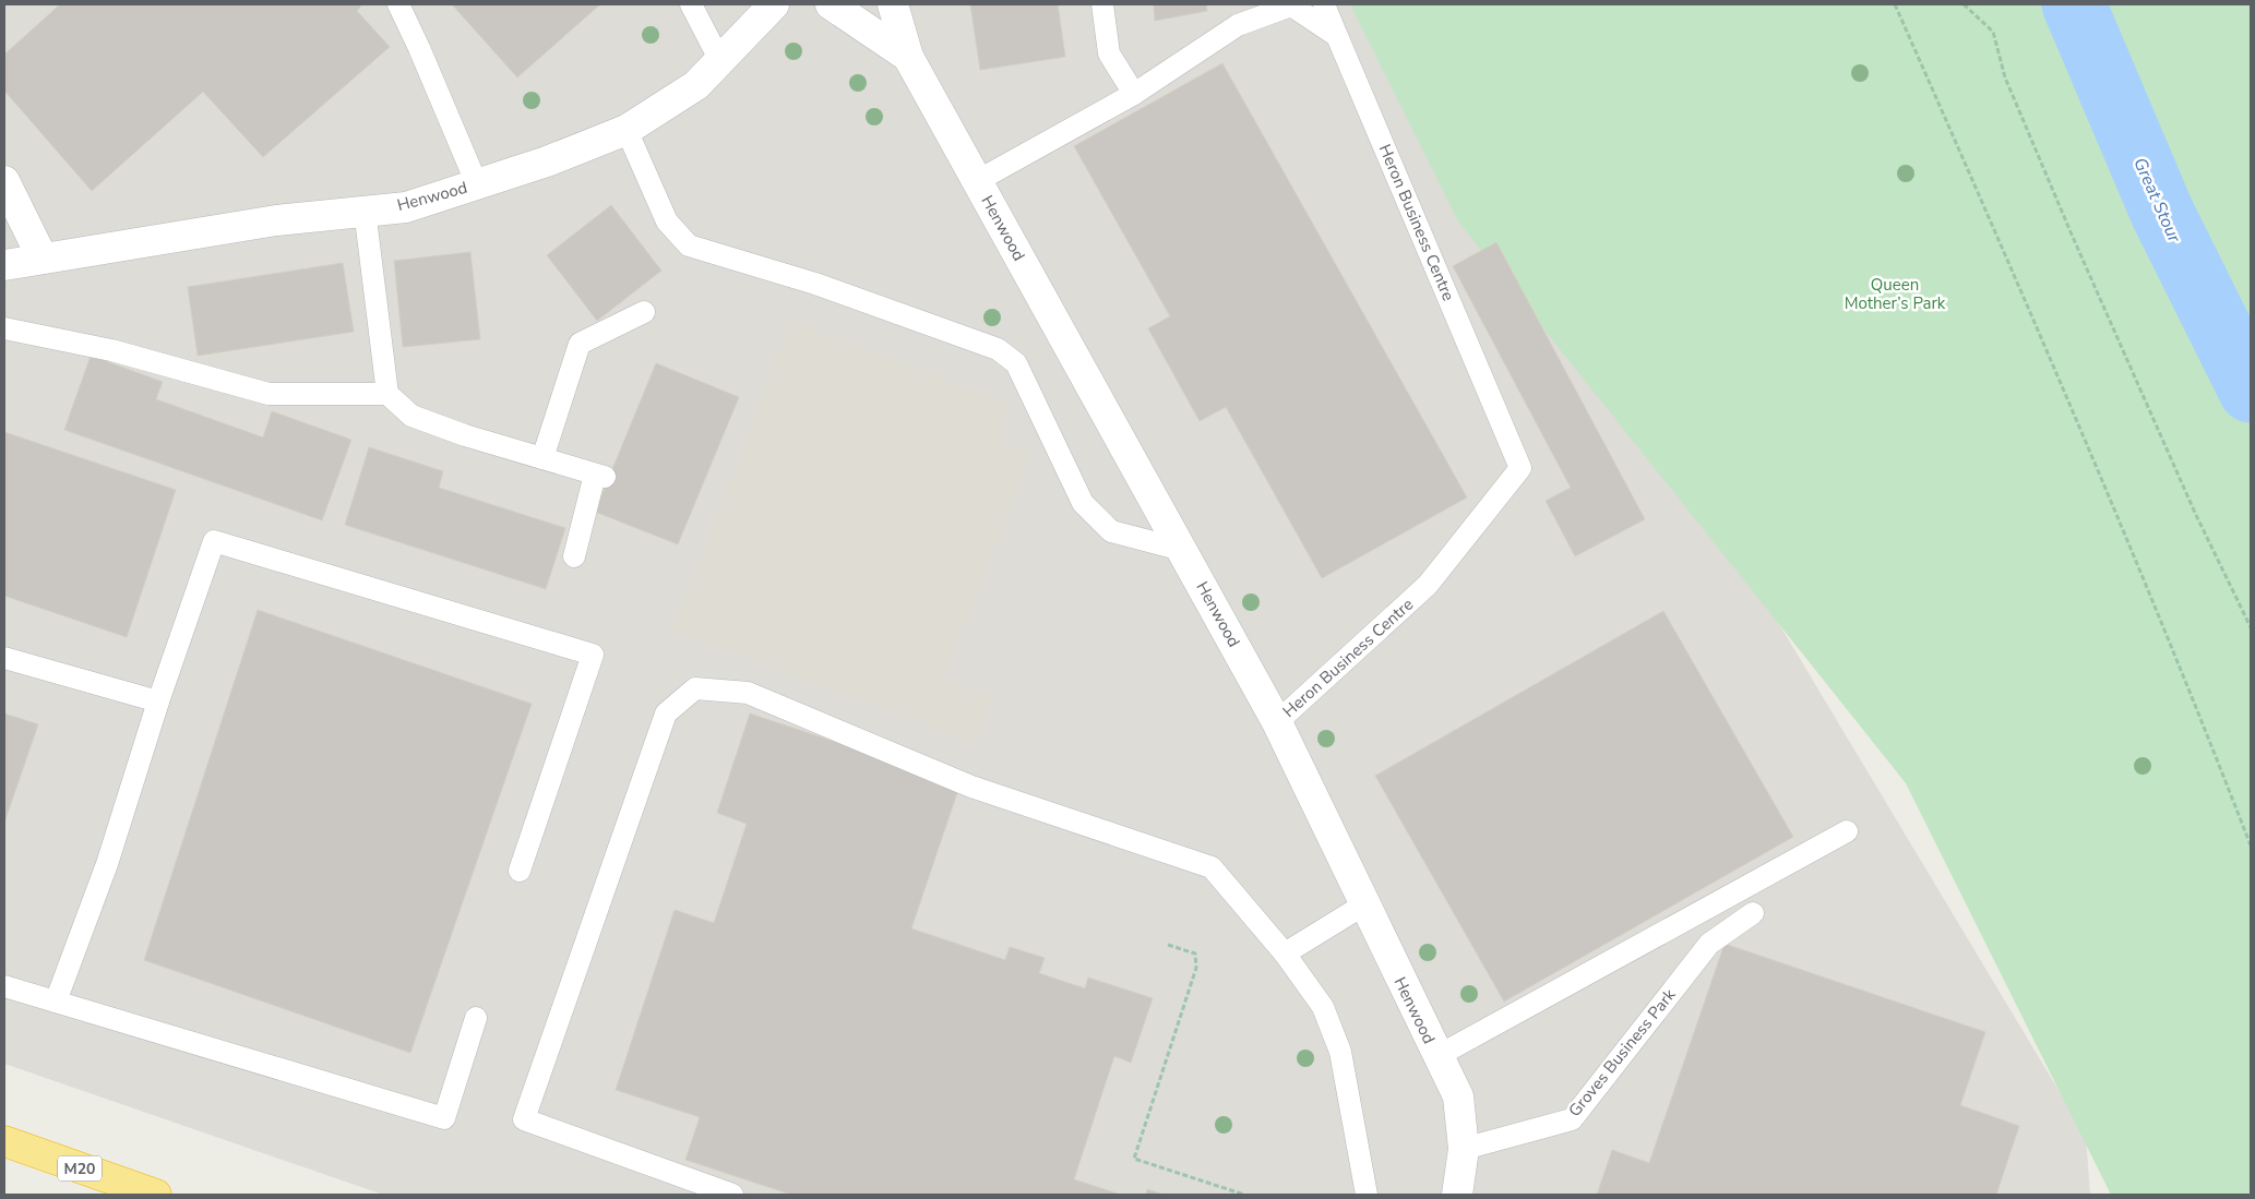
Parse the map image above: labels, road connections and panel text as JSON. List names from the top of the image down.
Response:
{
  "streets": {
    "highway": ["M20"],
    "street": ["Henwood"],
    "lane": ["Heron Business Centre", "Groves Business Park"]
  },
  "crossings": [
    ["Henwood", "Heron Business Centre"],
    ["Henwood", "Groves Business Park"]
  ],
  "water": ["Great Stour"],
  "parks": ["Queen Mother’s Park"]
}
